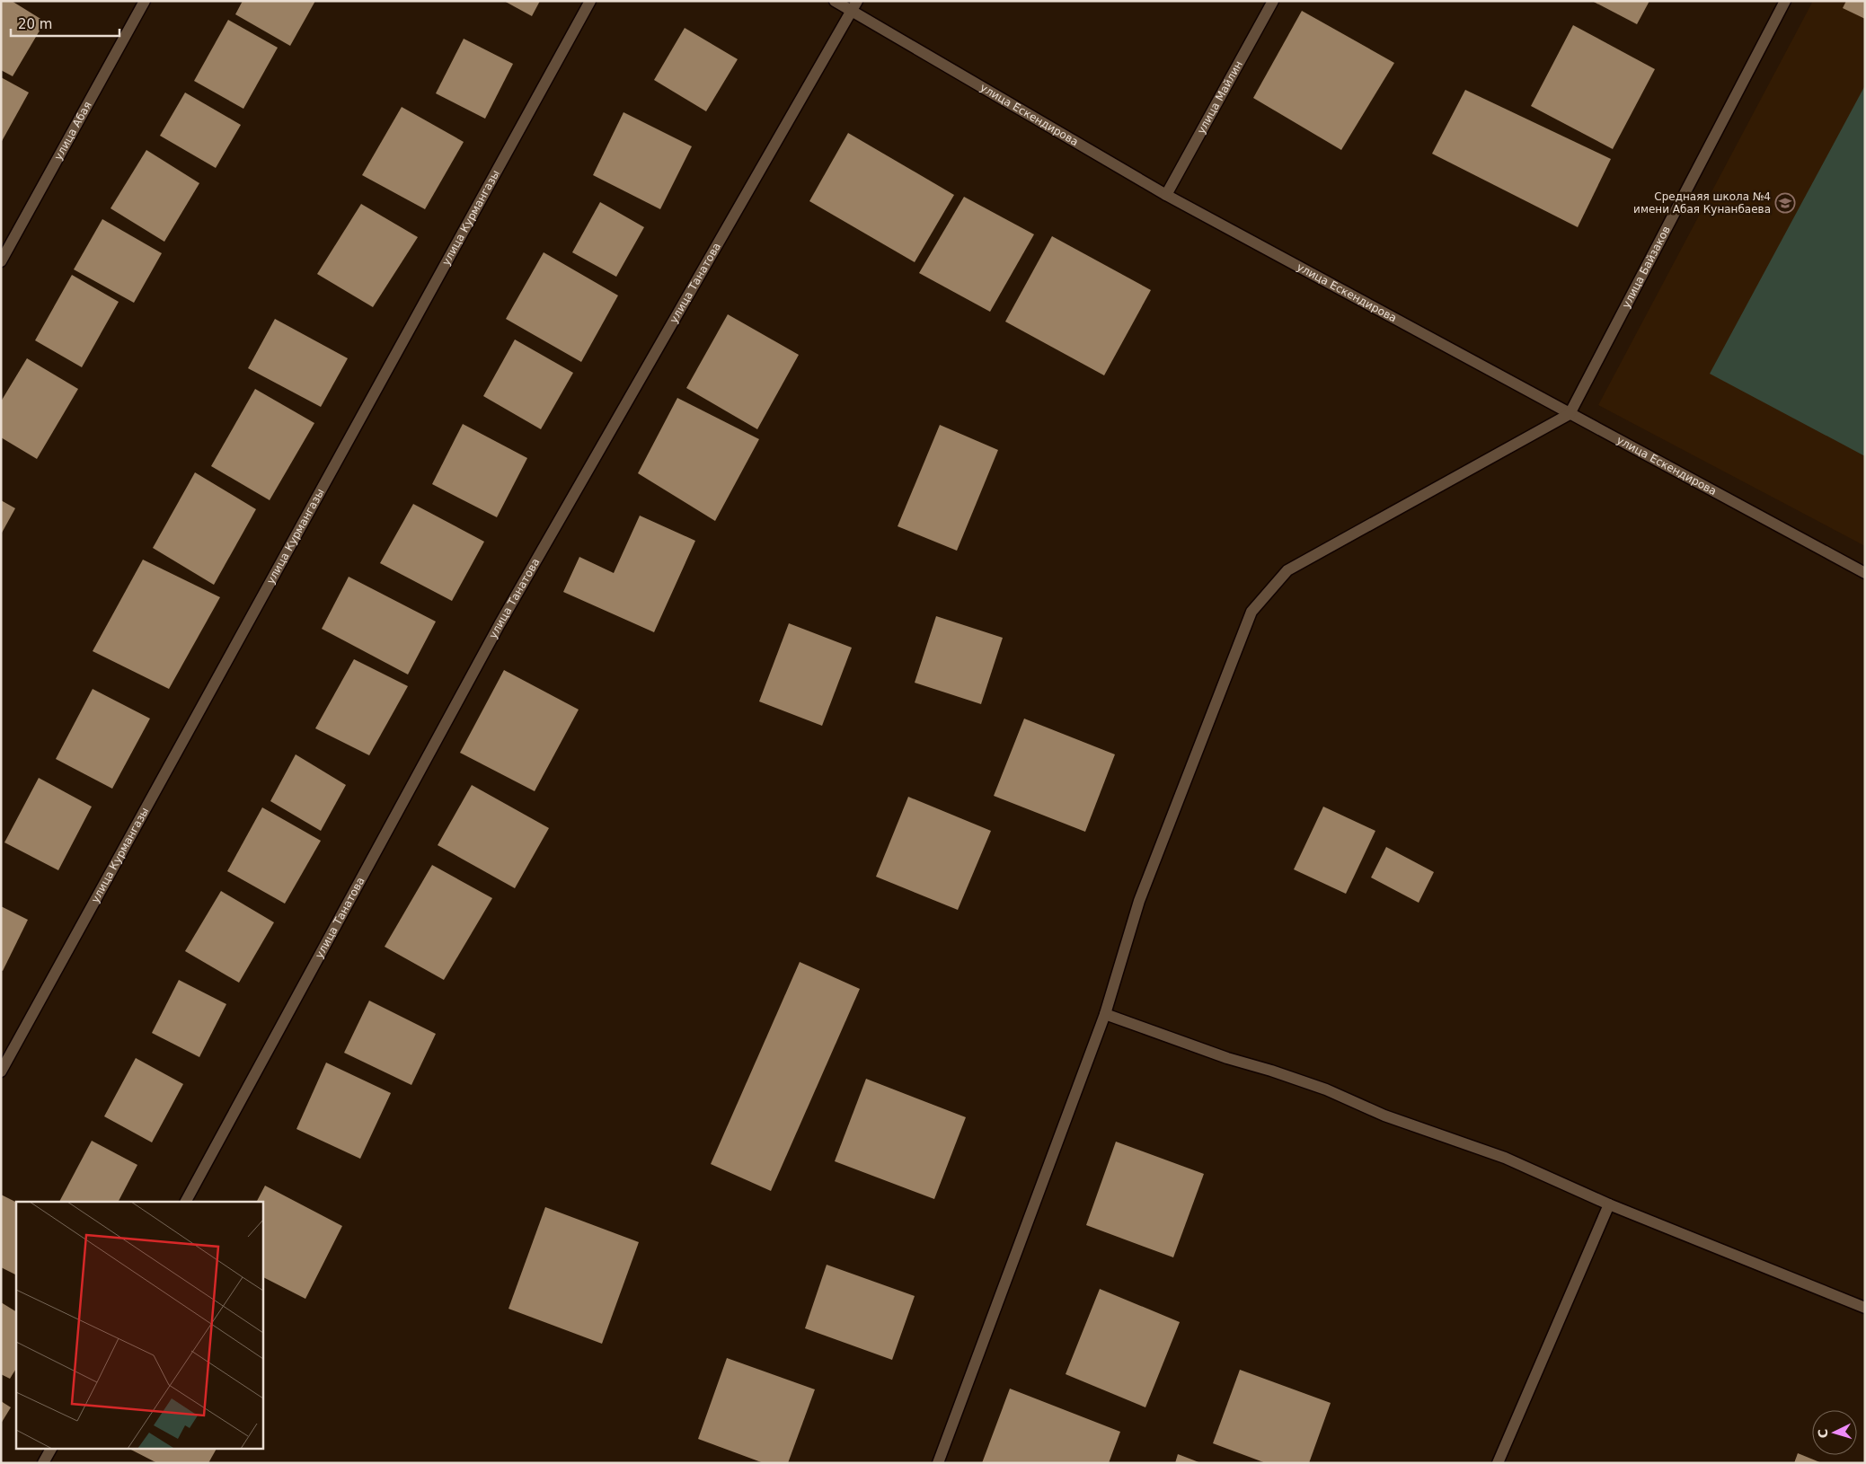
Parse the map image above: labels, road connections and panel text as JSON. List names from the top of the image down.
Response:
{
  "streets": {
    "street": [
      "улица Майлин",
      "улица Ескендирова",
      "улица Абая",
      "улица Курмангазы",
      "улица Байзаков",
      "улица Танатова"
    ]
  },
  "crossings": [
    ["улица Майлин", "улица Ескендирова"],
    ["улица Ескендирова", "улица Байзаков"],
    ["улица Ескендирова", "улица Танатова"]
  ],
  "places": {
    "school or university": ["Среднаяя школа №4 имени Абая Кунанбаева"]
  },
  "scale_bar": "20 m",
  "north": "left"
}
